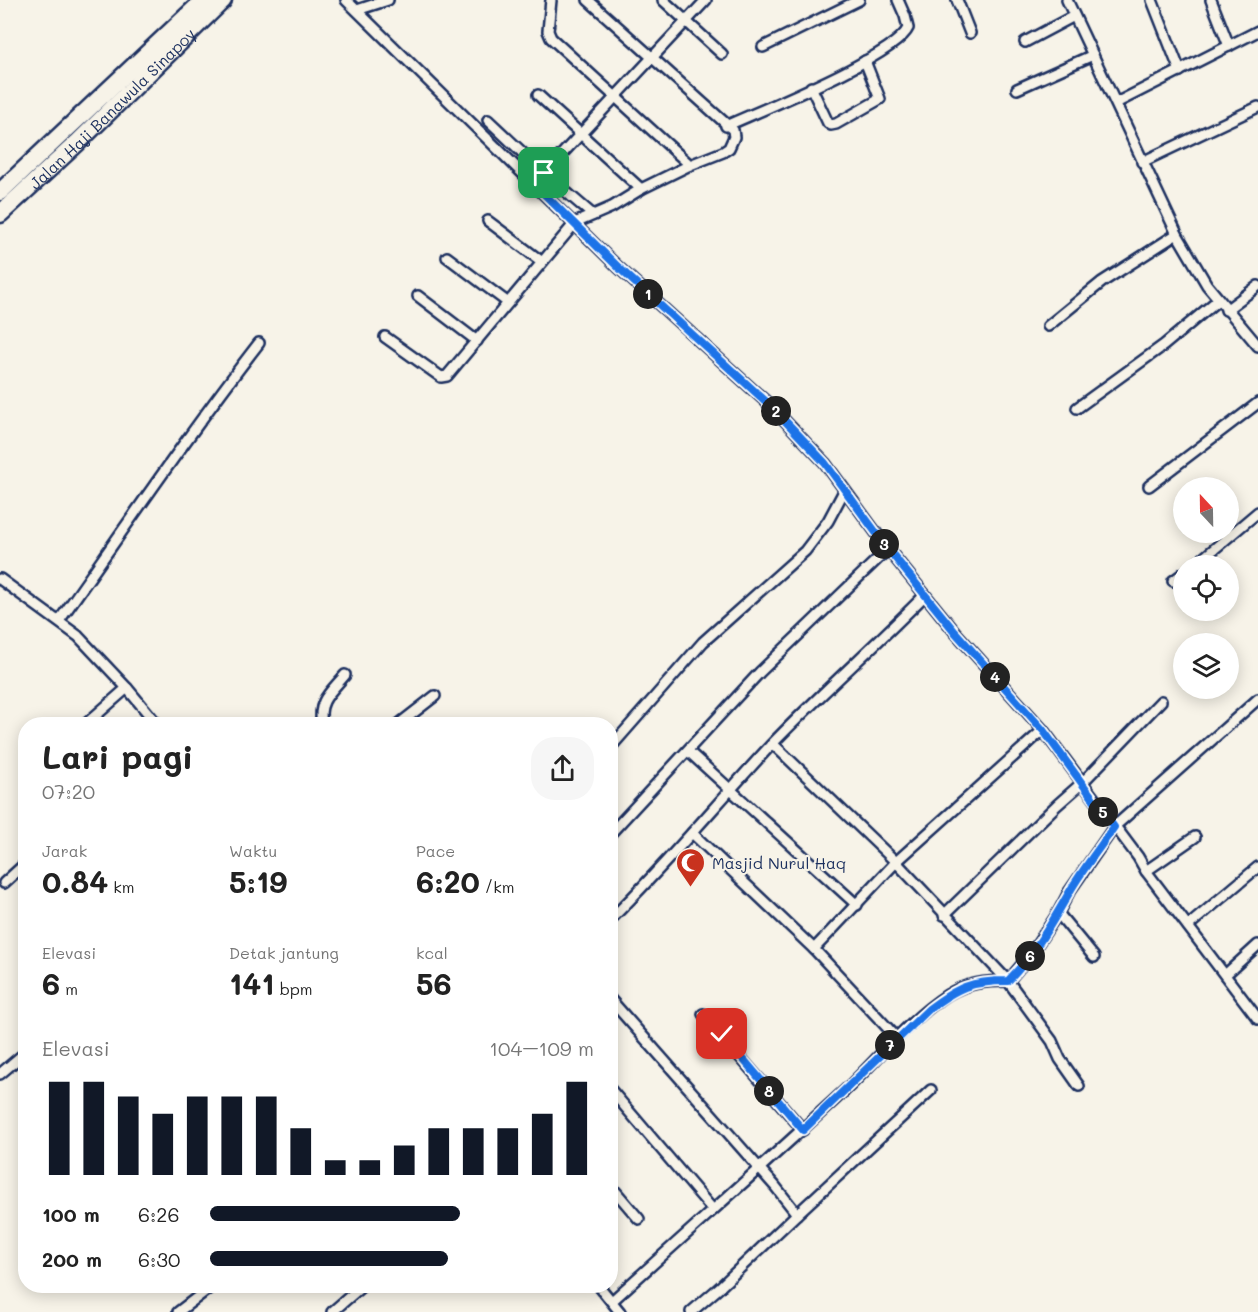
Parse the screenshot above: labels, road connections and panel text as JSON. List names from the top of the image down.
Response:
{
  "streets": {
    "highway": ["Jalan Haji Banawula Sinapoy"]
  },
  "places": {
    "mosque": ["Masjid Nurul Haq"]
  },
  "north": "top",
  "page": {
    "pins": [
      "1",
      "2",
      "3",
      "4",
      "5",
      "6",
      "7",
      "8"
    ],
    "heading": ["Lari pagi", "07:20"],
    "stats": [
      ["Jarak", "0.84 km"],
      ["Waktu", "5:19"],
      ["Pace", "6:20 /km"],
      ["Elevasi", "6 m"],
      ["Detak jantung", "141 bpm"],
      ["kcal", "56"]
    ],
    "chart": ["Elevasi", "104–109 m"],
    "list": [
      {
        "name": "100 m",
        "note": "6:26"
      },
      {
        "name": "200 m",
        "note": "6:30"
      }
    ]
  }
}
